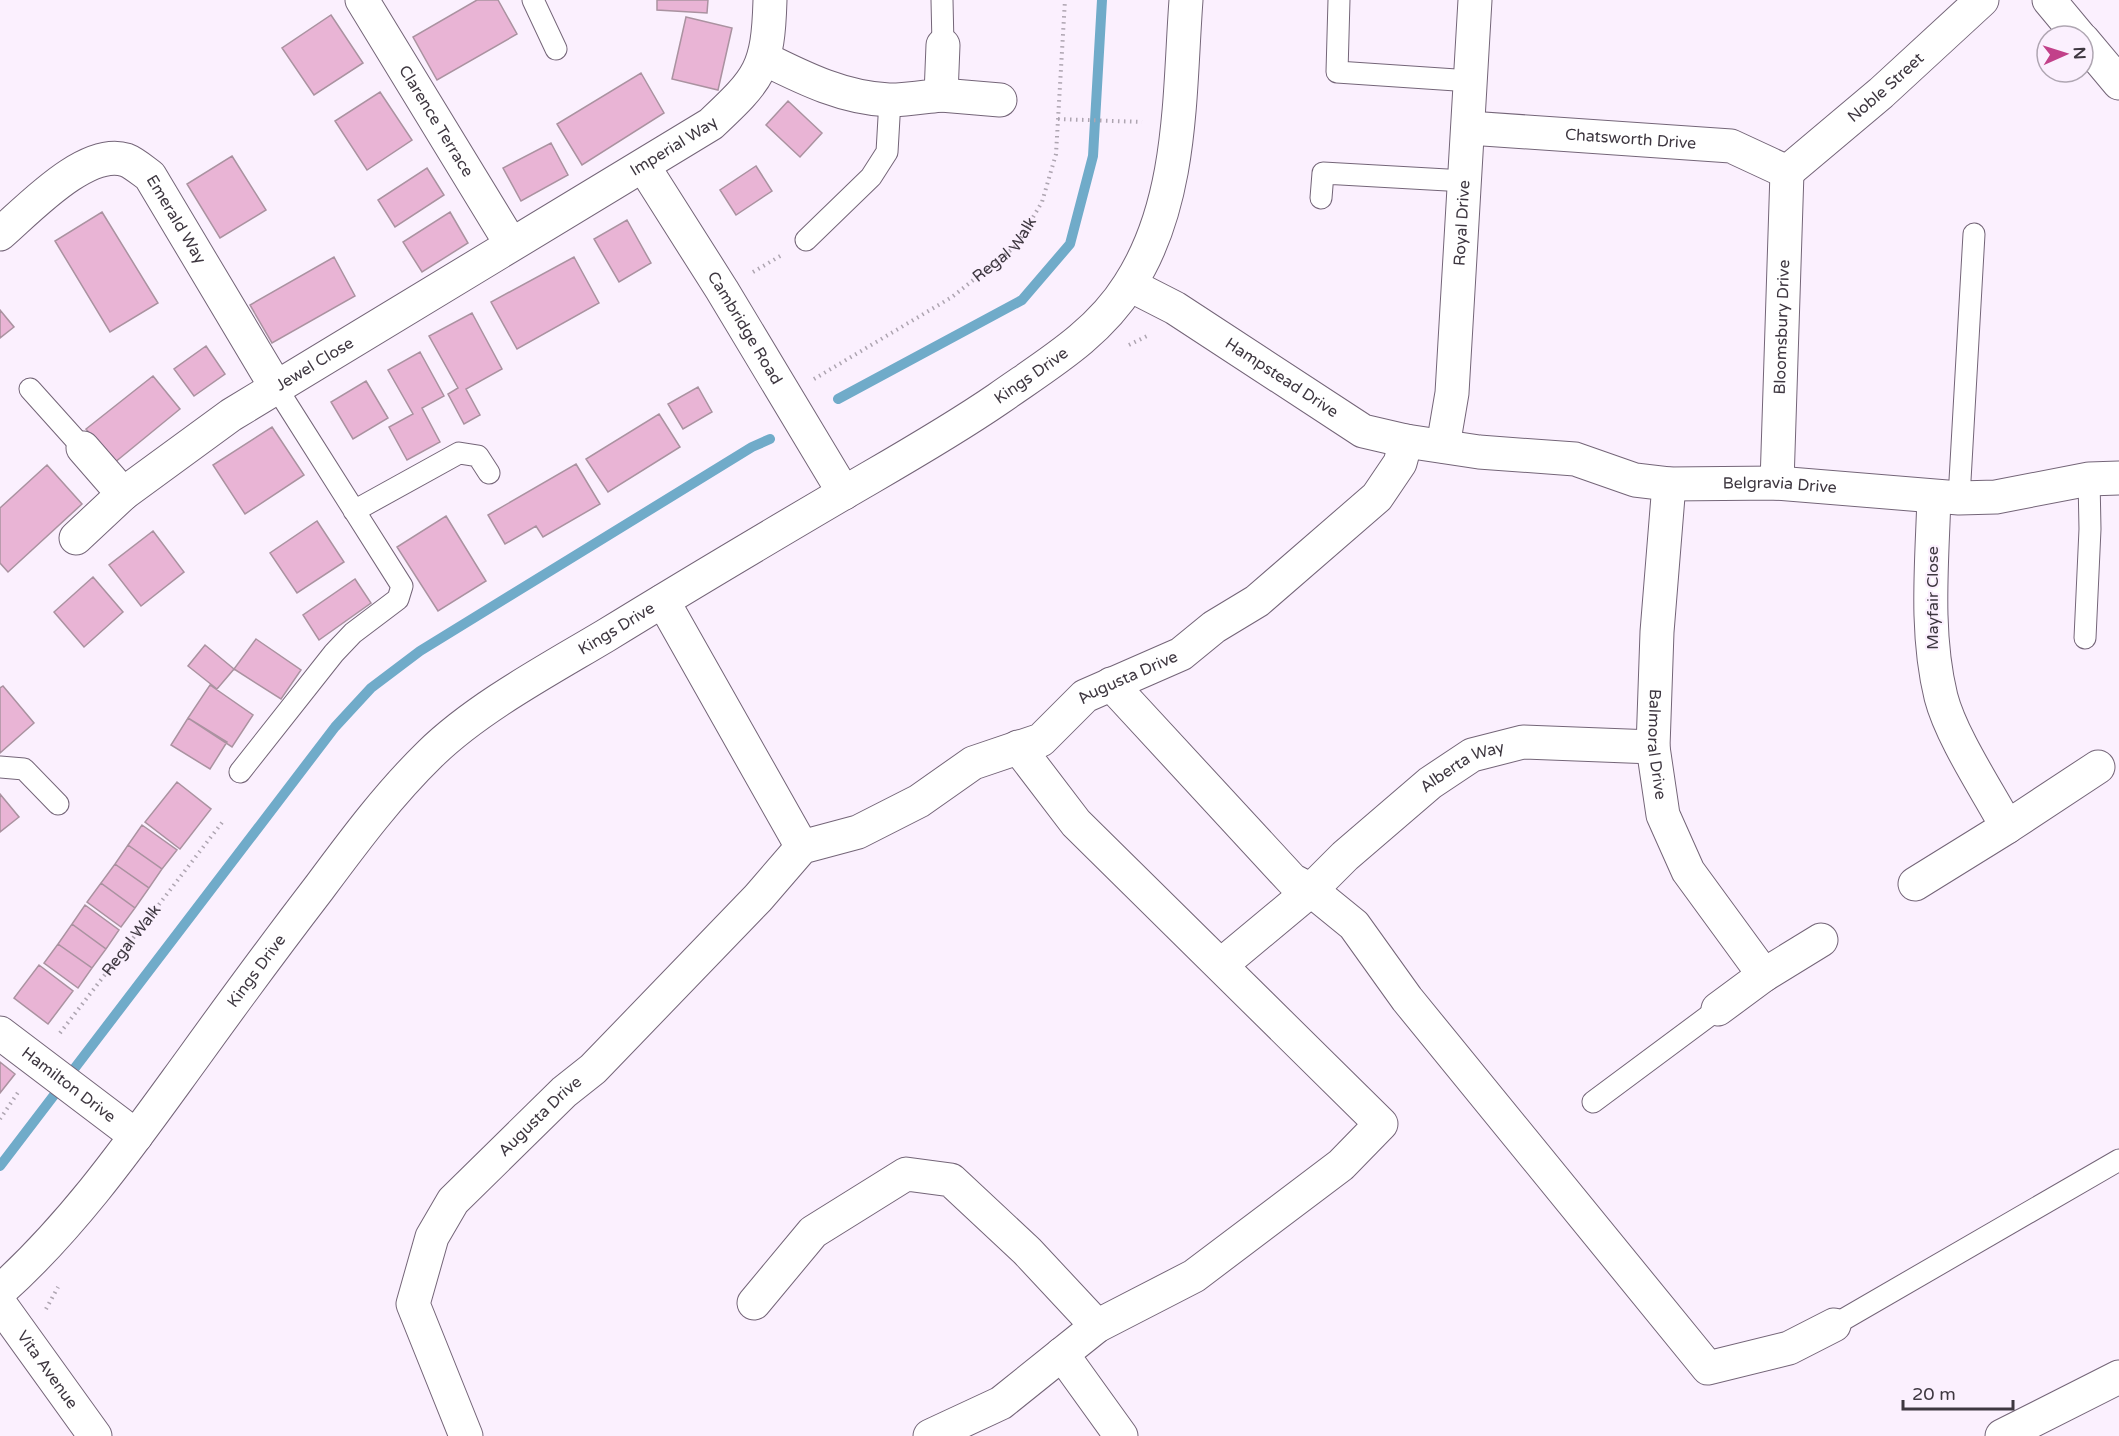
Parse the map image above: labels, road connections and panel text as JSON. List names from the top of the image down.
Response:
{
  "streets": {
    "main road": [
      "Noble Street",
      "Clarence Terrace",
      "Chatsworth Drive",
      "Imperial Way",
      "Emerald Way",
      "Royal Drive",
      "Bloomsbury Drive",
      "Cambridge Road",
      "Jewel Close",
      "Kings Drive",
      "Hampstead Drive",
      "Belgravia Drive",
      "Mayfair Close",
      "Augusta Drive",
      "Balmoral Drive",
      "Alberta Way",
      "Hamilton Drive",
      "Vita Avenue"
    ],
    "path": ["Regal Walk"]
  },
  "crossings": [
    ["Noble Street", "Chatsworth Drive"],
    ["Noble Street", "Bloomsbury Drive"],
    ["Clarence Terrace", "Imperial Way"],
    ["Clarence Terrace", "Jewel Close"],
    ["Chatsworth Drive", "Royal Drive"],
    ["Chatsworth Drive", "Bloomsbury Drive"],
    ["Imperial Way", "Cambridge Road"],
    ["Imperial Way", "Jewel Close"],
    ["Emerald Way", "Jewel Close"],
    ["Royal Drive", "Hampstead Drive"],
    ["Royal Drive", "Belgravia Drive"],
    ["Regal Walk", "Cambridge Road"],
    ["Regal Walk", "Hamilton Drive"],
    ["Bloomsbury Drive", "Belgravia Drive"],
    ["Cambridge Road", "Kings Drive"],
    ["Kings Drive", "Hampstead Drive"],
    ["Kings Drive", "Hamilton Drive"],
    ["Hampstead Drive", "Belgravia Drive"],
    ["Hampstead Drive", "Augusta Drive"],
    ["Belgravia Drive", "Mayfair Close"],
    ["Belgravia Drive", "Balmoral Drive"],
    ["Balmoral Drive", "Alberta Way"]
  ],
  "scale_bar": "20 m",
  "north": "right"
}
